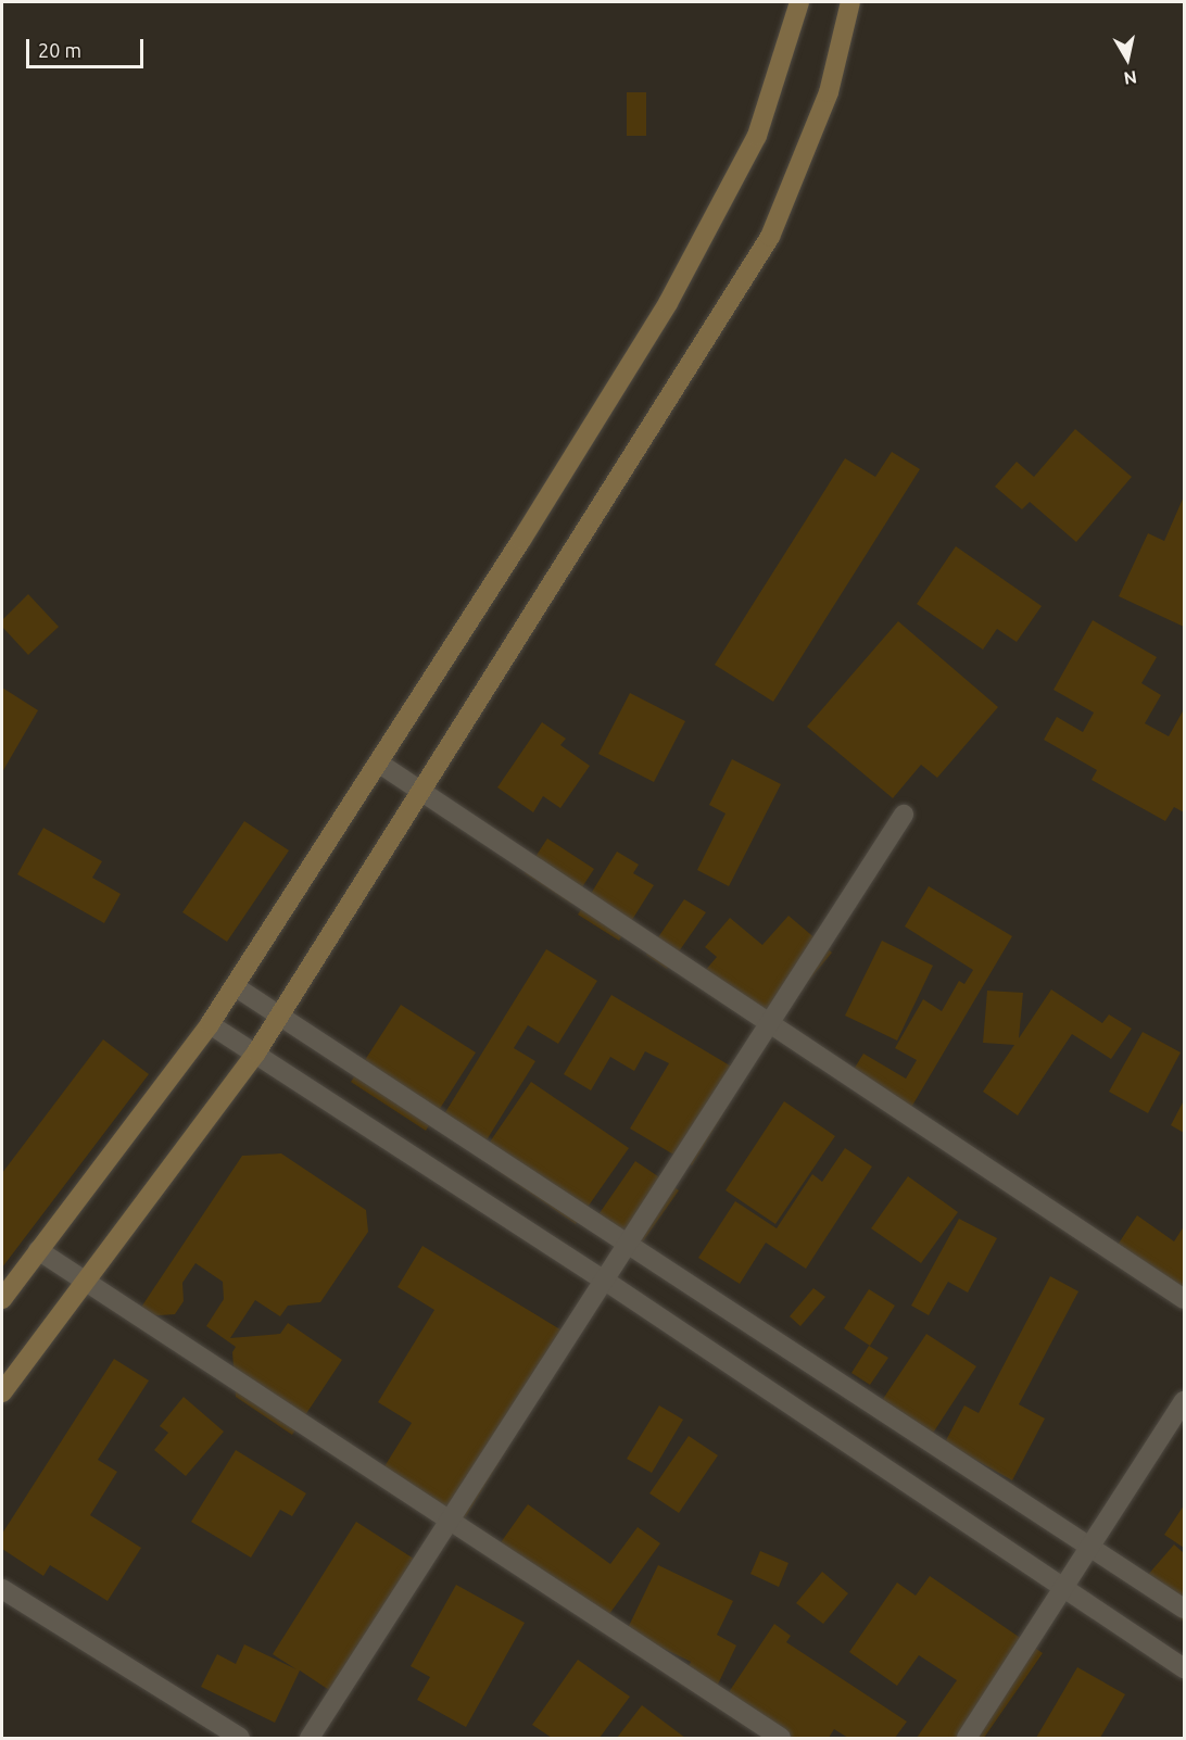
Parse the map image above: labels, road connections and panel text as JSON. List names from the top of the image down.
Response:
{
  "scale_bar": "20 m",
  "north": "bottom"
}
